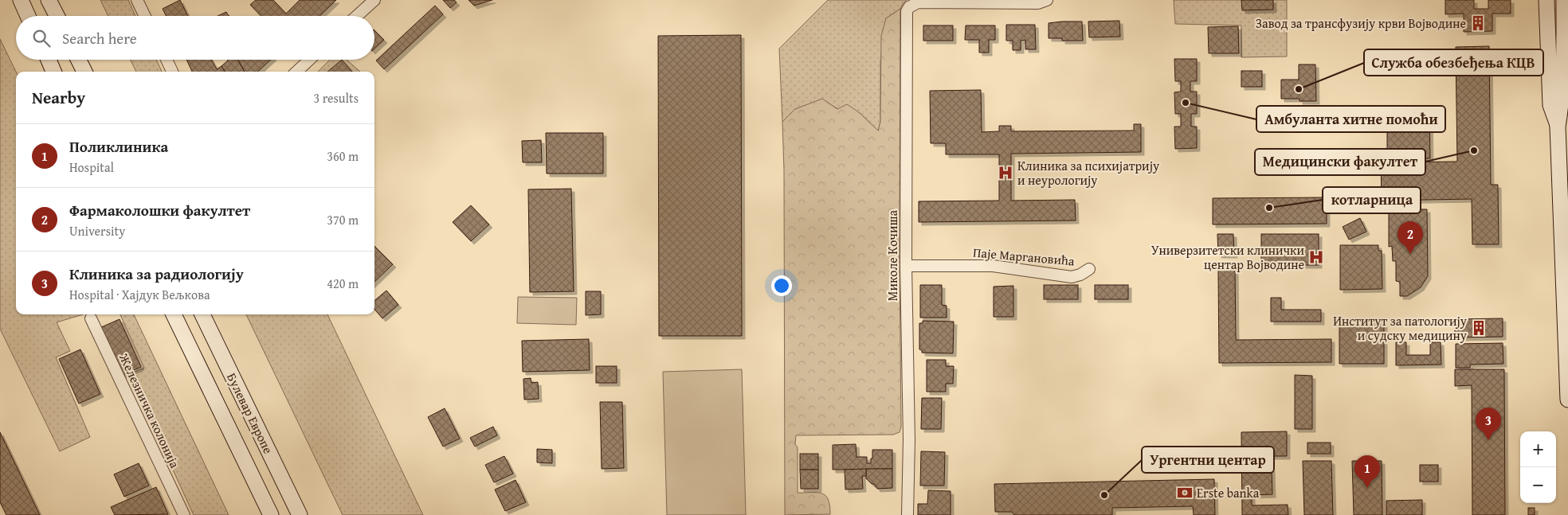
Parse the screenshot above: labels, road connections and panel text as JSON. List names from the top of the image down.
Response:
{
  "streets": {
    "main road": ["Булевар Европе"],
    "street": ["Миколе Кочиша", "Паје Маргановића", "Железничка колонија"]
  },
  "crossings": [
    ["Миколе Кочиша", "Паје Маргановића"]
  ],
  "places": {
    "building": ["Завод за трансфузију крви Војводине", "Институт за патологију и судску медицину"],
    "other": [
      "Служба обезбеђења КЦВ",
      "Амбуланта хитне помоћи",
      "Медицински факултет",
      "котларница",
      "Ургентни центар"
    ],
    "hospital": ["Клиника за психијатрију и неурологију", "Универзитетски клинички центар Војводине"],
    "bank": ["Erste banka"]
  },
  "page": {
    "search": "Search here",
    "heading": ["Nearby", "3 results"],
    "list": [
      {
        "mark": "1",
        "name": "Поликлиника",
        "note": "Hospital",
        "value": "360 m"
      },
      {
        "mark": "2",
        "name": "Фармаколошки факултет",
        "note": "University",
        "value": "370 m"
      },
      {
        "mark": "3",
        "name": "Клиника за радиологију",
        "note": "Hospital · Хајдук Вељкова",
        "value": "420 m"
      }
    ],
    "pins": ["2", "3", "1"],
    "map_buttons": ["+", "−"]
  }
}
